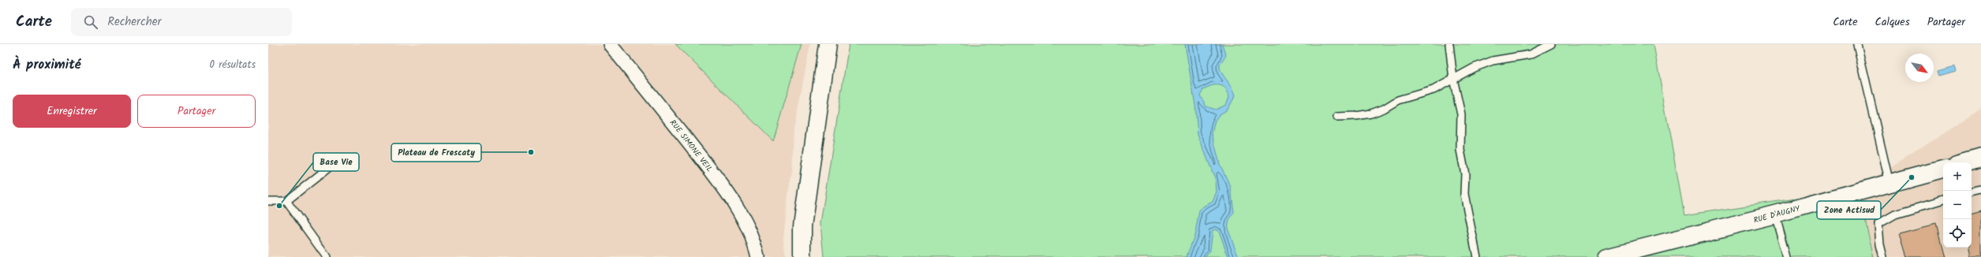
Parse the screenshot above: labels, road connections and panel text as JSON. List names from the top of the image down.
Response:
{
  "streets": {
    "main road": ["RUE D'AUGNY"],
    "street": ["RUE SIMONE VEIL"]
  },
  "places": ["Plateau de Frescaty", "Zone Actisud", "Base Vie"],
  "north": "bottom right",
  "page": {
    "header": "Carte",
    "search": "Rechercher",
    "nav": ["Carte", "Calques", "Partager"],
    "heading": ["À proximité", "0 résultats"],
    "buttons": ["Enregistrer", "Partager"],
    "map_buttons": ["+", "−"]
  }
}
